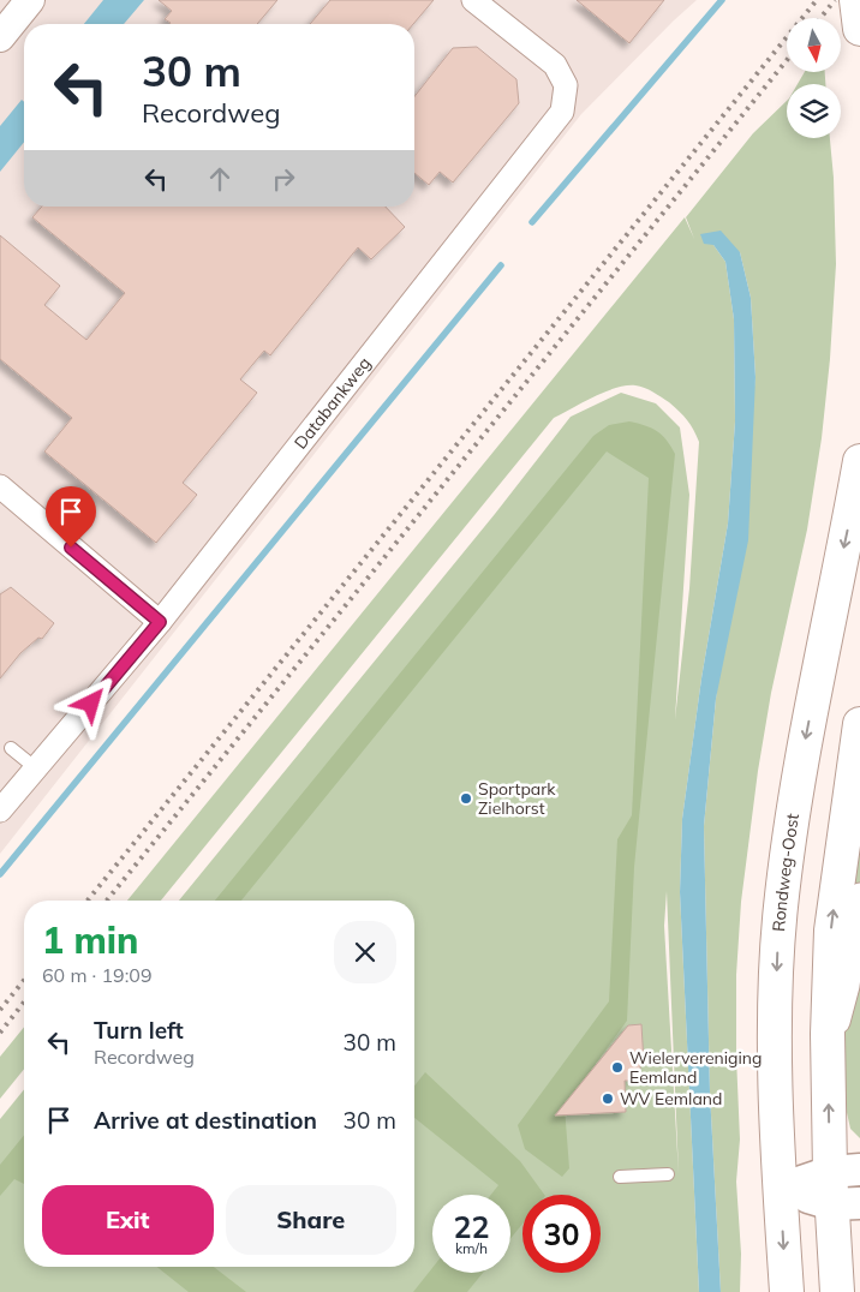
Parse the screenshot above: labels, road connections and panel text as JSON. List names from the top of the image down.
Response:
{
  "streets": {
    "main road": ["Rondweg-Oost"],
    "street": ["Databankweg"]
  },
  "places": ["Sportpark Zielhorst", "Wielervereniging Eemland", "WV Eemland"],
  "north": "bottom",
  "page": {
    "turn": ["30 m", "Recordweg"],
    "heading": ["1 min", "60 m · 19:09"],
    "list": [
      {
        "name": "Turn left",
        "note": "Recordweg",
        "value": "30 m"
      },
      {
        "name": "Arrive at destination",
        "value": "30 m"
      }
    ],
    "buttons": ["Exit", "Share"],
    "speed": "22 km/h",
    "limit": "30"
  }
}
